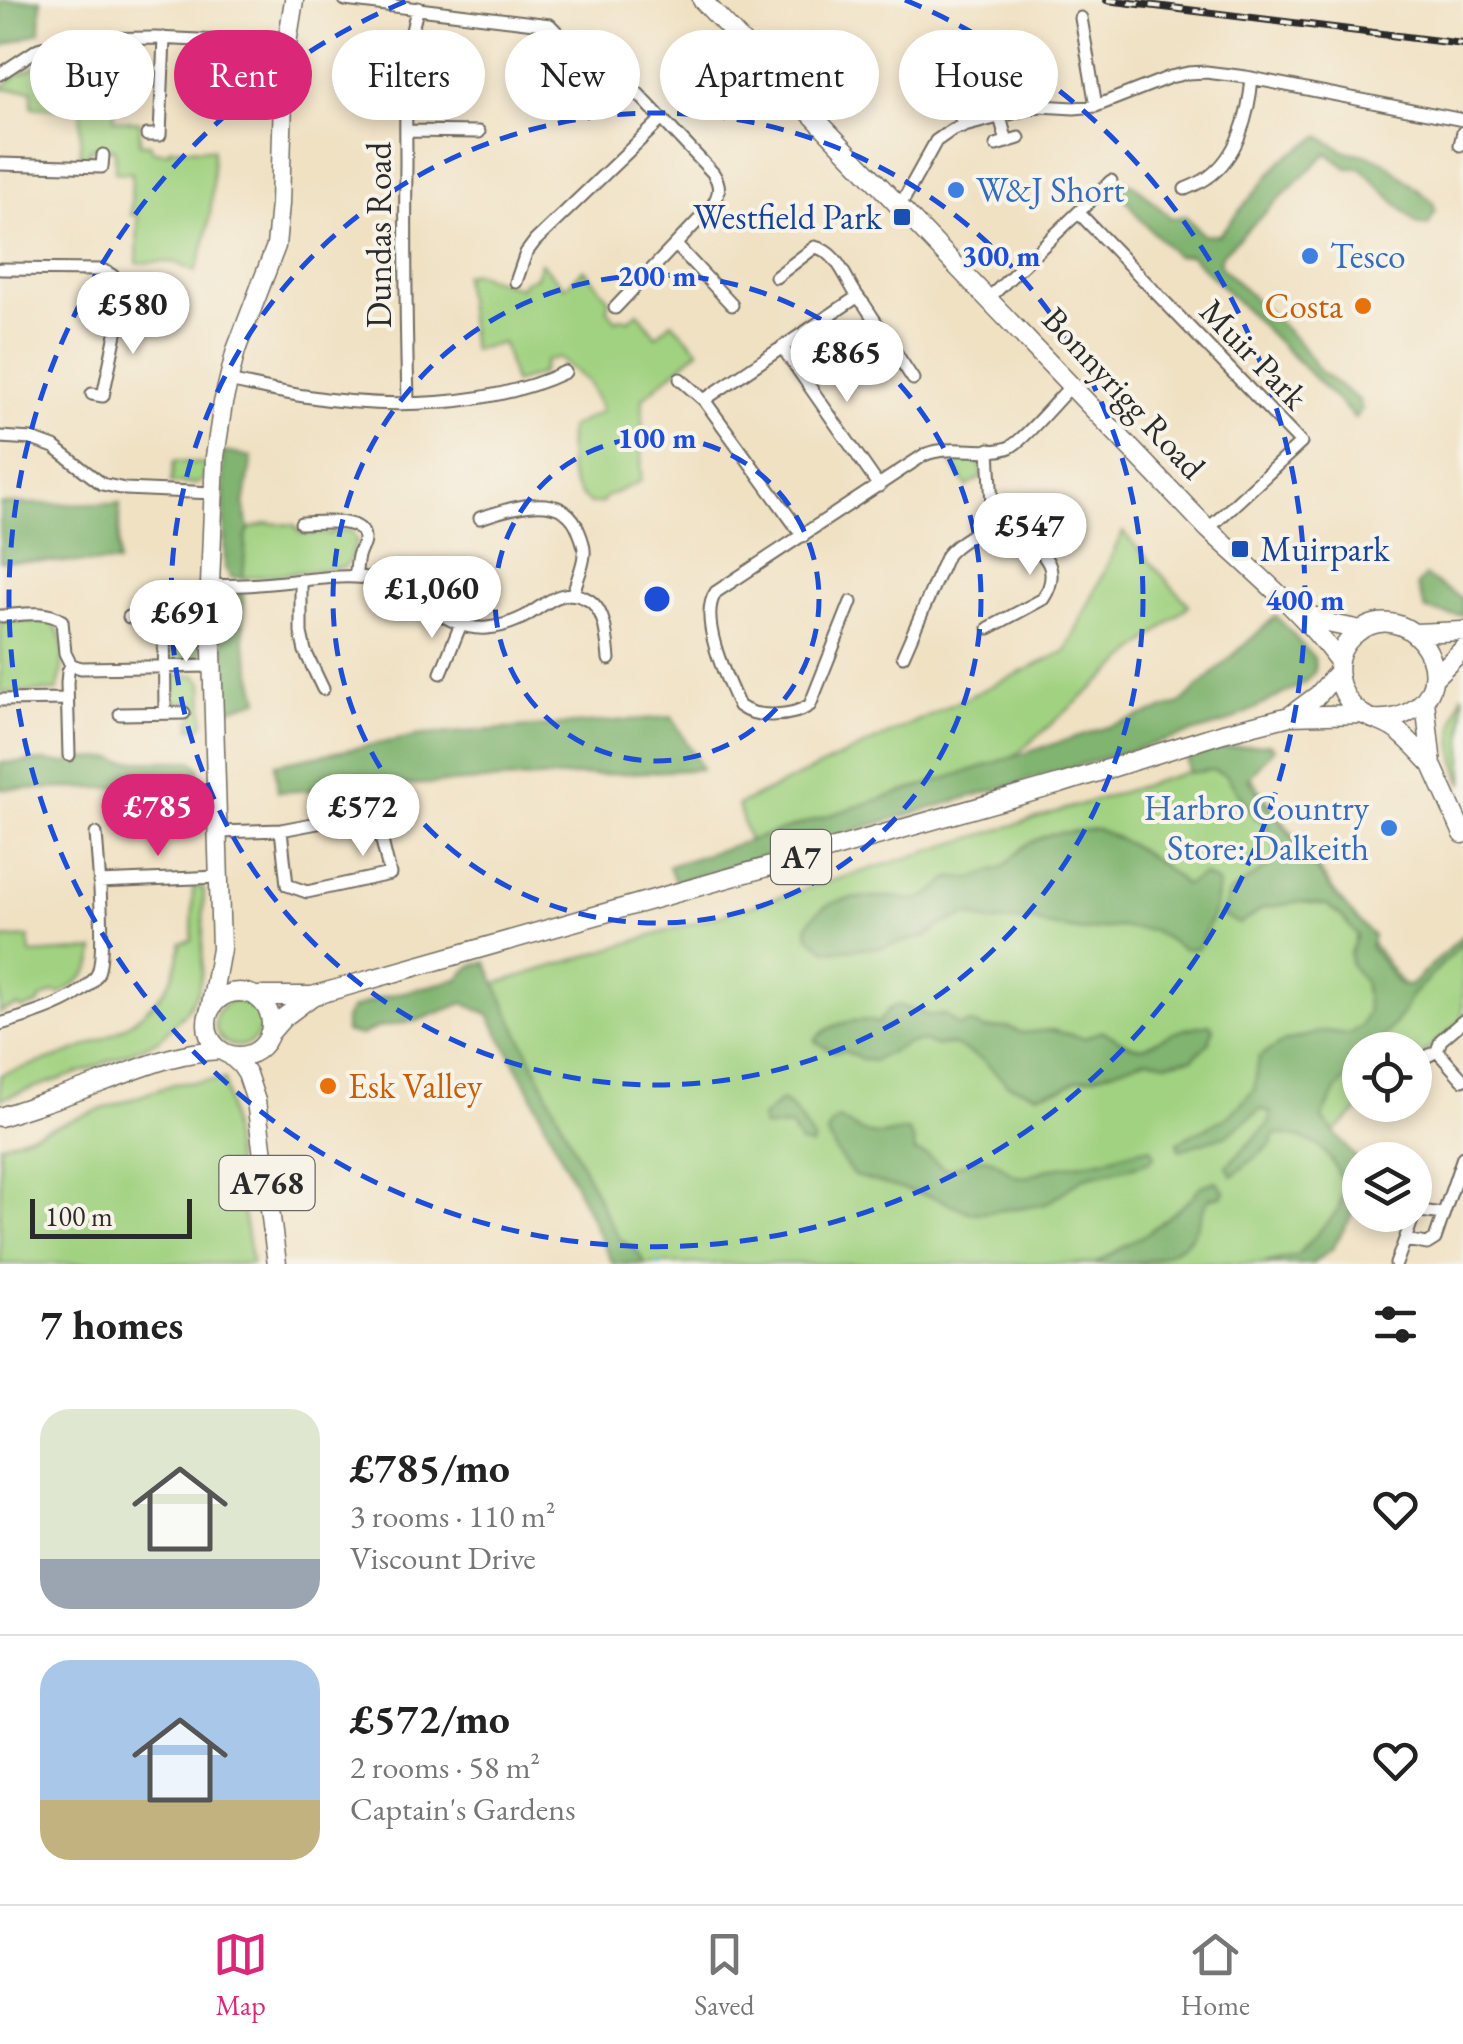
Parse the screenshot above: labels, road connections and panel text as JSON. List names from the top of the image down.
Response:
{
  "streets": {
    "main road": ["Bonnyrigg Road", "A7", "A768"],
    "street": ["Dundas Road", "Muir Park"]
  },
  "crossings": [
    ["Muir Park", "Bonnyrigg Road"],
    ["Bonnyrigg Road", "A7"],
    ["A7", "A768"]
  ],
  "places": {
    "other": [
      "W&J Short",
      "Tesco",
      "Costa",
      "Harbro Country Store: Dalkeith",
      "Esk Valley"
    ],
    "transit": ["Westfield Park", "Muirpark"]
  },
  "scale_bar": "100 m",
  "page": {
    "chip": [
      "Buy",
      "Rent",
      "Filters",
      "New",
      "Apartment",
      "House"
    ],
    "price": [
      "£580",
      "£865",
      "£547",
      "£1,060",
      "£691",
      "£785",
      "£572"
    ],
    "scale": "100 m",
    "heading": "7 homes",
    "list": [
      {
        "name": "£785/mo",
        "note": "3 rooms · 110 m² · Viscount Drive"
      },
      {
        "name": "£572/mo",
        "note": "2 rooms · 58 m² · Captain's Gardens"
      }
    ],
    "tabs": ["Map", "Saved", "Home"]
  },
  "rings": [
    "300 m",
    "200 m",
    "100 m",
    "400 m"
  ]
}
